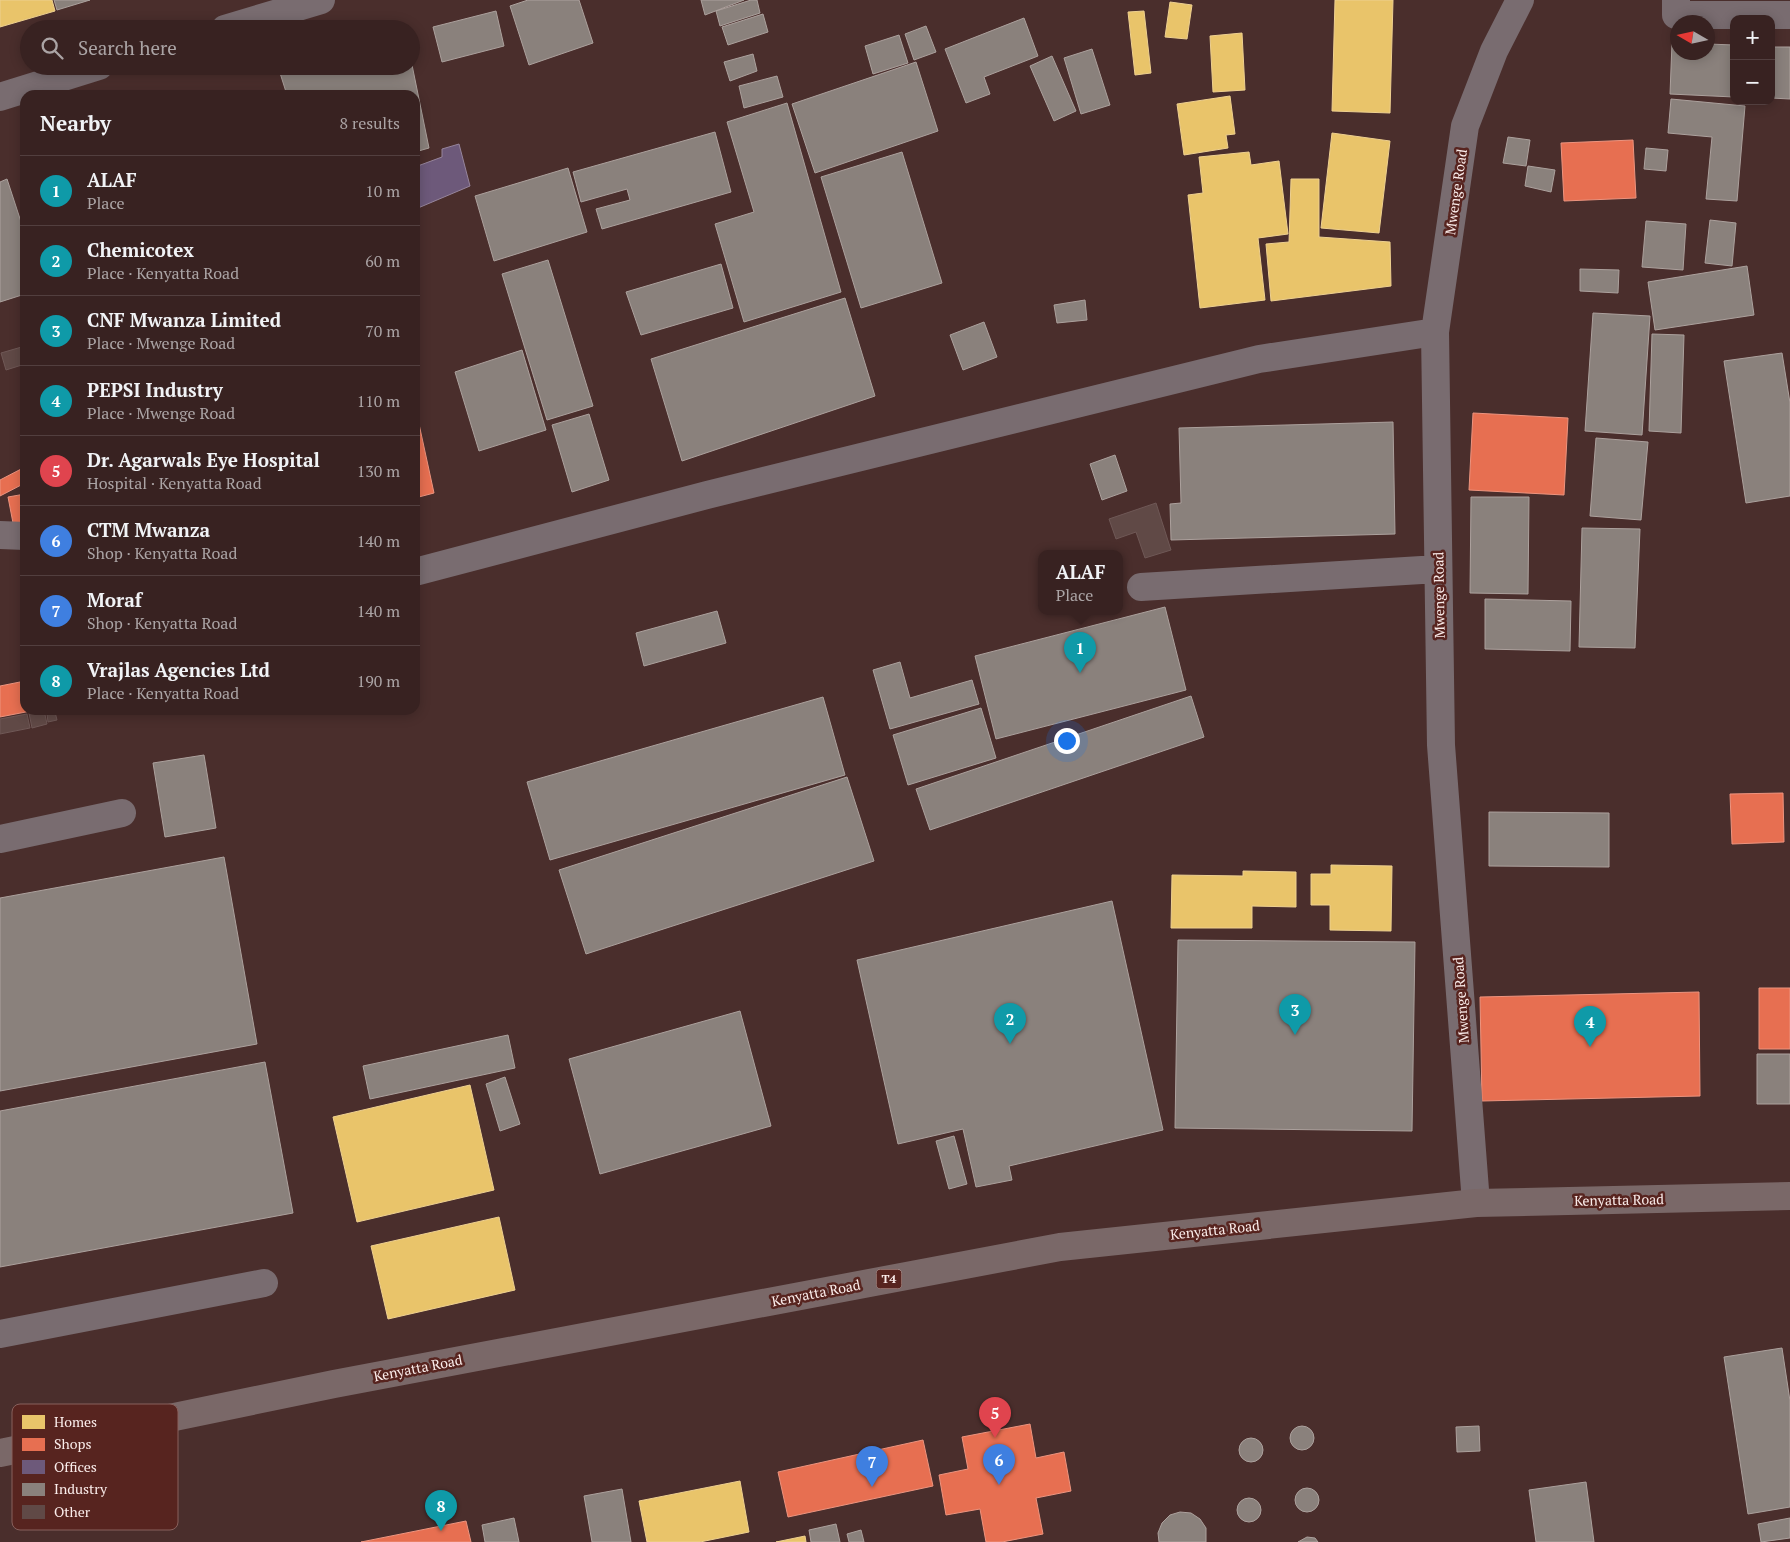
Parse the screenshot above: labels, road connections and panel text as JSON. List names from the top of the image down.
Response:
{
  "streets": {
    "highway": ["Kenyatta Road", "T4"],
    "street": ["Mwenge Road"]
  },
  "crossings": [
    ["Mwenge Road", "Kenyatta Road"]
  ],
  "legend": [
    "Homes",
    "Shops",
    "Offices",
    "Industry",
    "Other"
  ],
  "north": "left",
  "page": {
    "map_buttons": ["+", "−"],
    "search": "Search here",
    "heading": ["Nearby", "8 results"],
    "list": [
      {
        "mark": "1",
        "name": "ALAF",
        "note": "Place",
        "value": "10 m"
      },
      {
        "mark": "2",
        "name": "Chemicotex",
        "note": "Place · Kenyatta Road",
        "value": "60 m"
      },
      {
        "mark": "3",
        "name": "CNF Mwanza Limited",
        "note": "Place · Mwenge Road",
        "value": "70 m"
      },
      {
        "mark": "4",
        "name": "PEPSI Industry",
        "note": "Place · Mwenge Road",
        "value": "110 m"
      },
      {
        "mark": "5",
        "name": "Dr. Agarwals Eye Hospital",
        "note": "Hospital · Kenyatta Road",
        "value": "130 m"
      },
      {
        "mark": "6",
        "name": "CTM Mwanza",
        "note": "Shop · Kenyatta Road",
        "value": "140 m"
      },
      {
        "mark": "7",
        "name": "Moraf",
        "note": "Shop · Kenyatta Road",
        "value": "140 m"
      },
      {
        "mark": "8",
        "name": "Vrajlas Agencies Ltd",
        "note": "Place · Kenyatta Road",
        "value": "190 m"
      }
    ],
    "popup": ["ALAF", "Place"],
    "pins": [
      "1",
      "3",
      "2",
      "4",
      "5",
      "6",
      "7",
      "8"
    ]
  }
}
